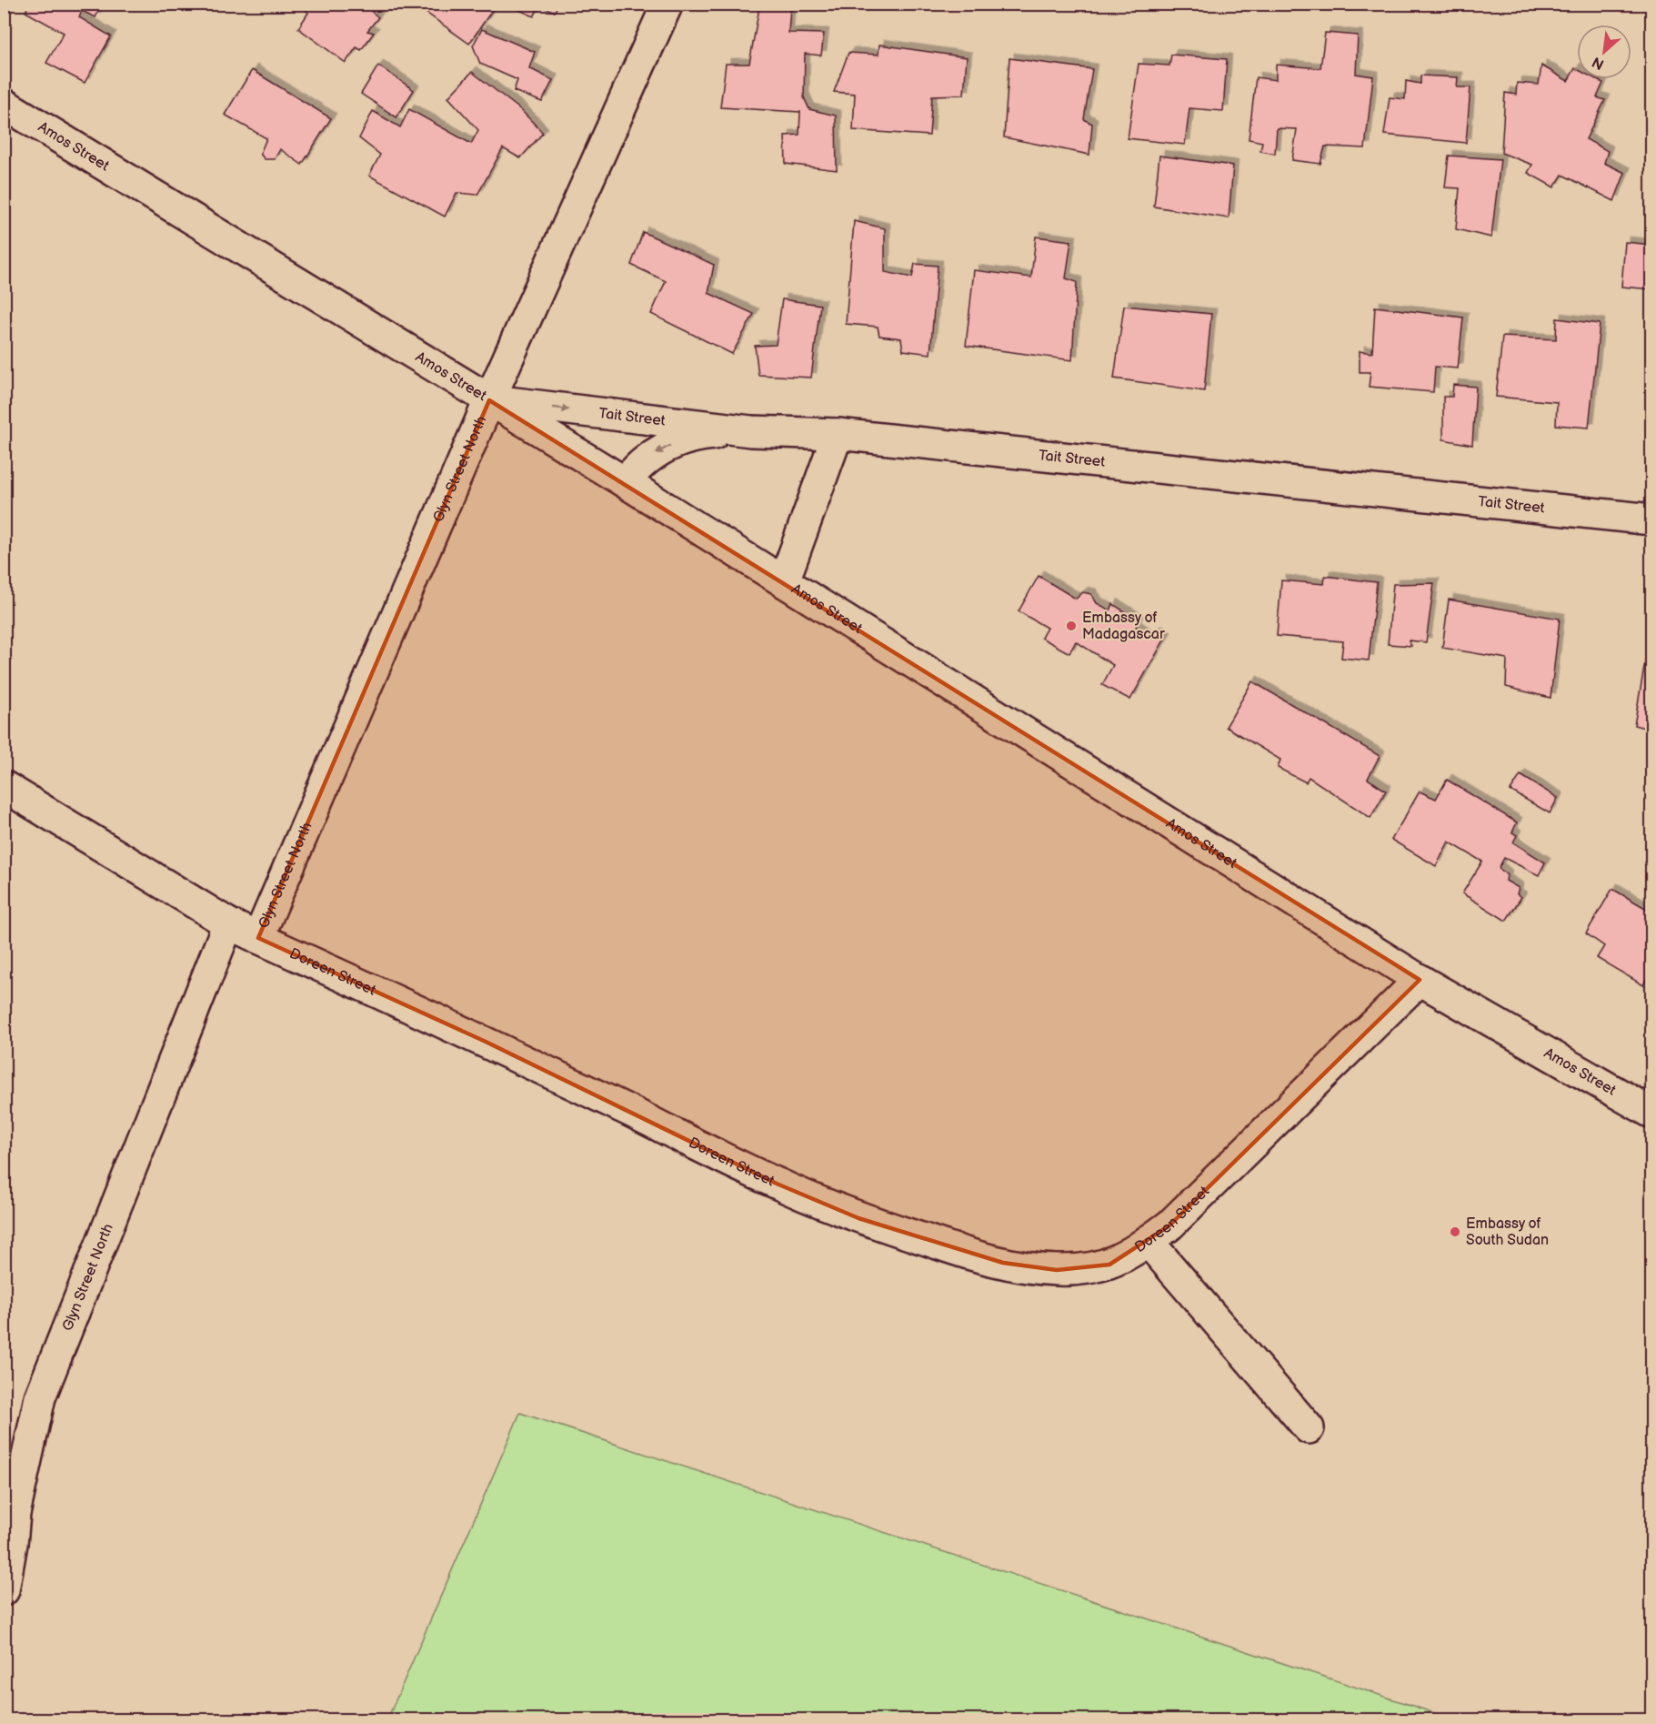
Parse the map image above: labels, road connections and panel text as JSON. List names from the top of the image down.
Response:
{
  "streets": {
    "street": [
      "Amos Street",
      "Tait Street",
      "Glyn Street North",
      "Doreen Street"
    ]
  },
  "crossings": [
    ["Amos Street", "Tait Street"],
    ["Amos Street", "Glyn Street North"],
    ["Amos Street", "Doreen Street"],
    ["Tait Street", "Glyn Street North"],
    ["Glyn Street North", "Doreen Street"]
  ],
  "places": ["Embassy of Madagascar", "Embassy of South Sudan"],
  "north": "bottom left"
}
